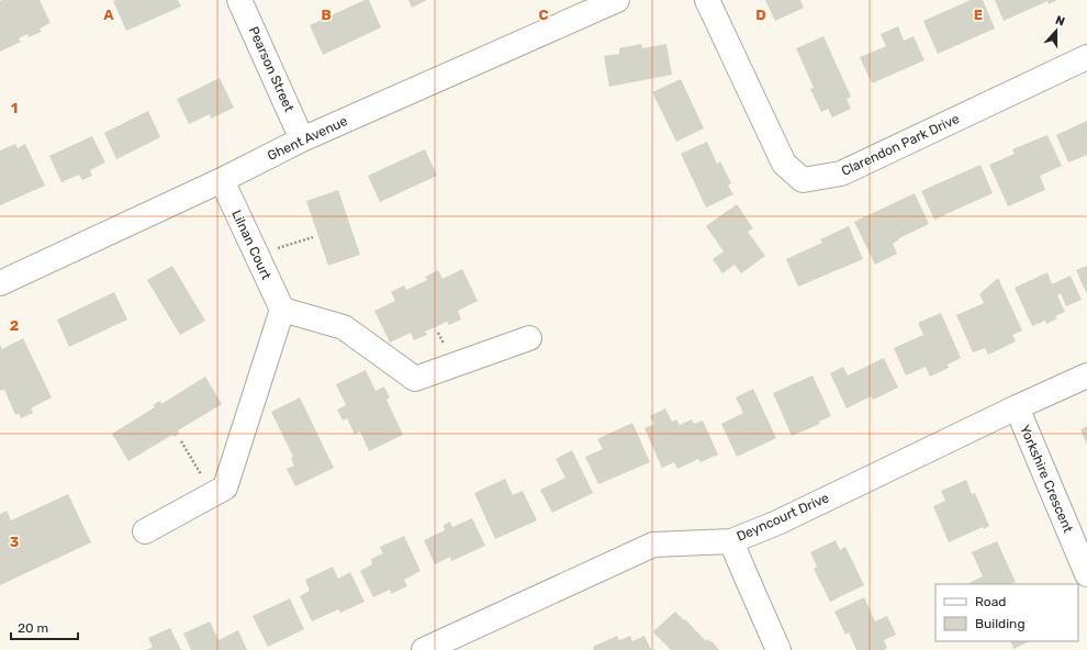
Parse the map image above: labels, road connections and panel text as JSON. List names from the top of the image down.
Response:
{
  "streets": {
    "street": [
      "Pearson Street",
      "Ghent Avenue",
      "Clarendon Park Drive",
      "Lilnan Court",
      "Yorkshire Crescent",
      "Deyncourt Drive"
    ]
  },
  "crossings": [
    ["Pearson Street", "Ghent Avenue"],
    ["Ghent Avenue", "Lilnan Court"],
    ["Yorkshire Crescent", "Deyncourt Drive"]
  ],
  "legend": ["Road", "Building"],
  "scale_bar": "20 m",
  "north": "top",
  "grid": {
    "columns": [
      "A",
      "B",
      "C",
      "D",
      "E"
    ],
    "rows": ["1", "2", "3"]
  }
}
